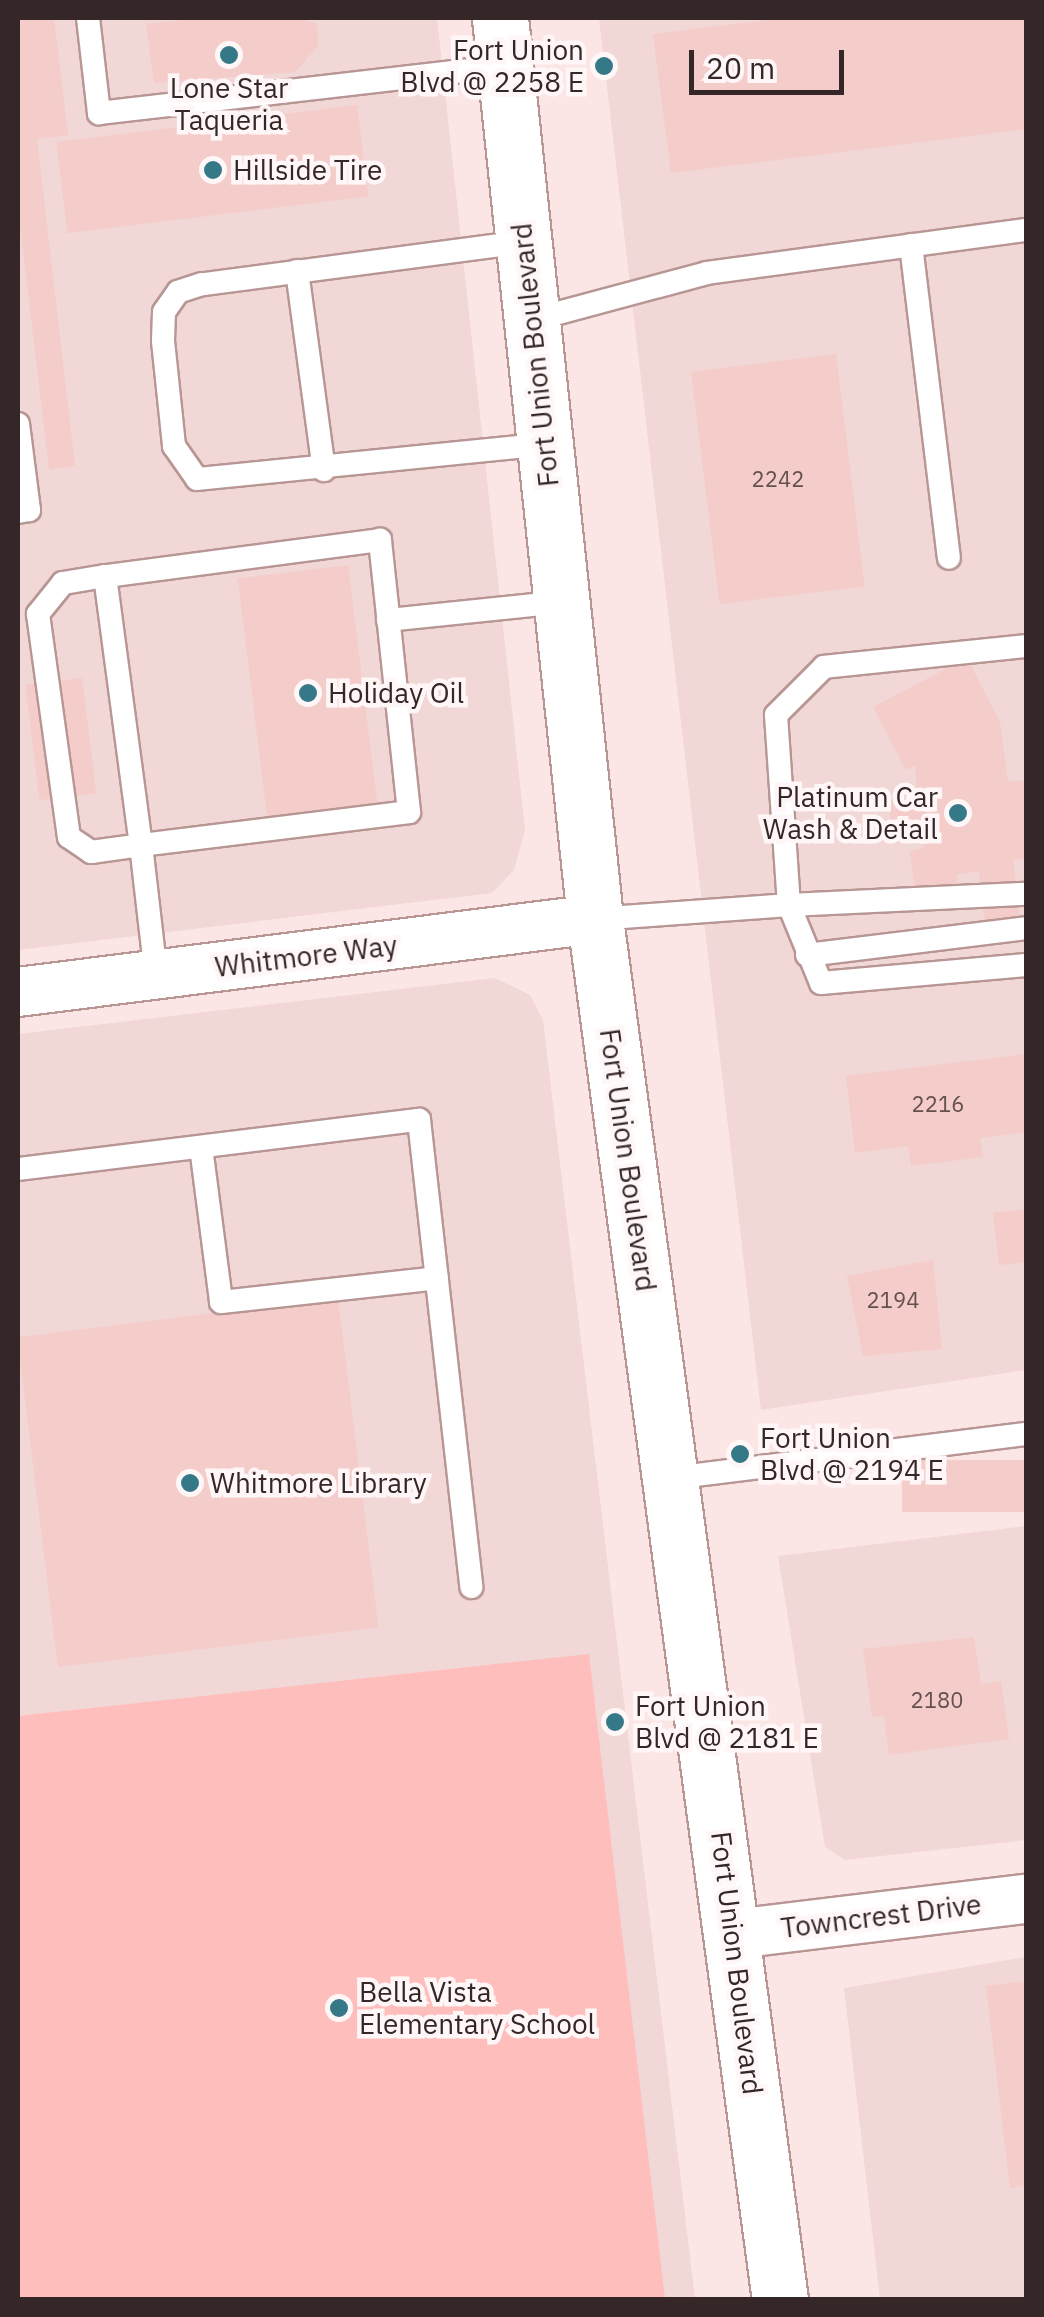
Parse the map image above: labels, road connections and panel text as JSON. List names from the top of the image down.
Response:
{
  "streets": {
    "main road": ["Fort Union Boulevard"],
    "street": ["Whitmore Way", "Towncrest Drive"]
  },
  "crossings": [
    ["Fort Union Boulevard", "Whitmore Way"],
    ["Fort Union Boulevard", "Towncrest Drive"]
  ],
  "places": [
    "Lone Star Taqueria",
    "Fort Union Blvd @ 2258 E",
    "Hillside Tire",
    "Holiday Oil",
    "Platinum Car Wash & Detail",
    "Fort Union Blvd @ 2194 E",
    "Whitmore Library",
    "Fort Union Blvd @ 2181 E",
    "Bella Vista Elementary School"
  ],
  "house_numbers": [
    "2242",
    "2216",
    "2194",
    "2180"
  ],
  "scale_bar": "20 m"
}
